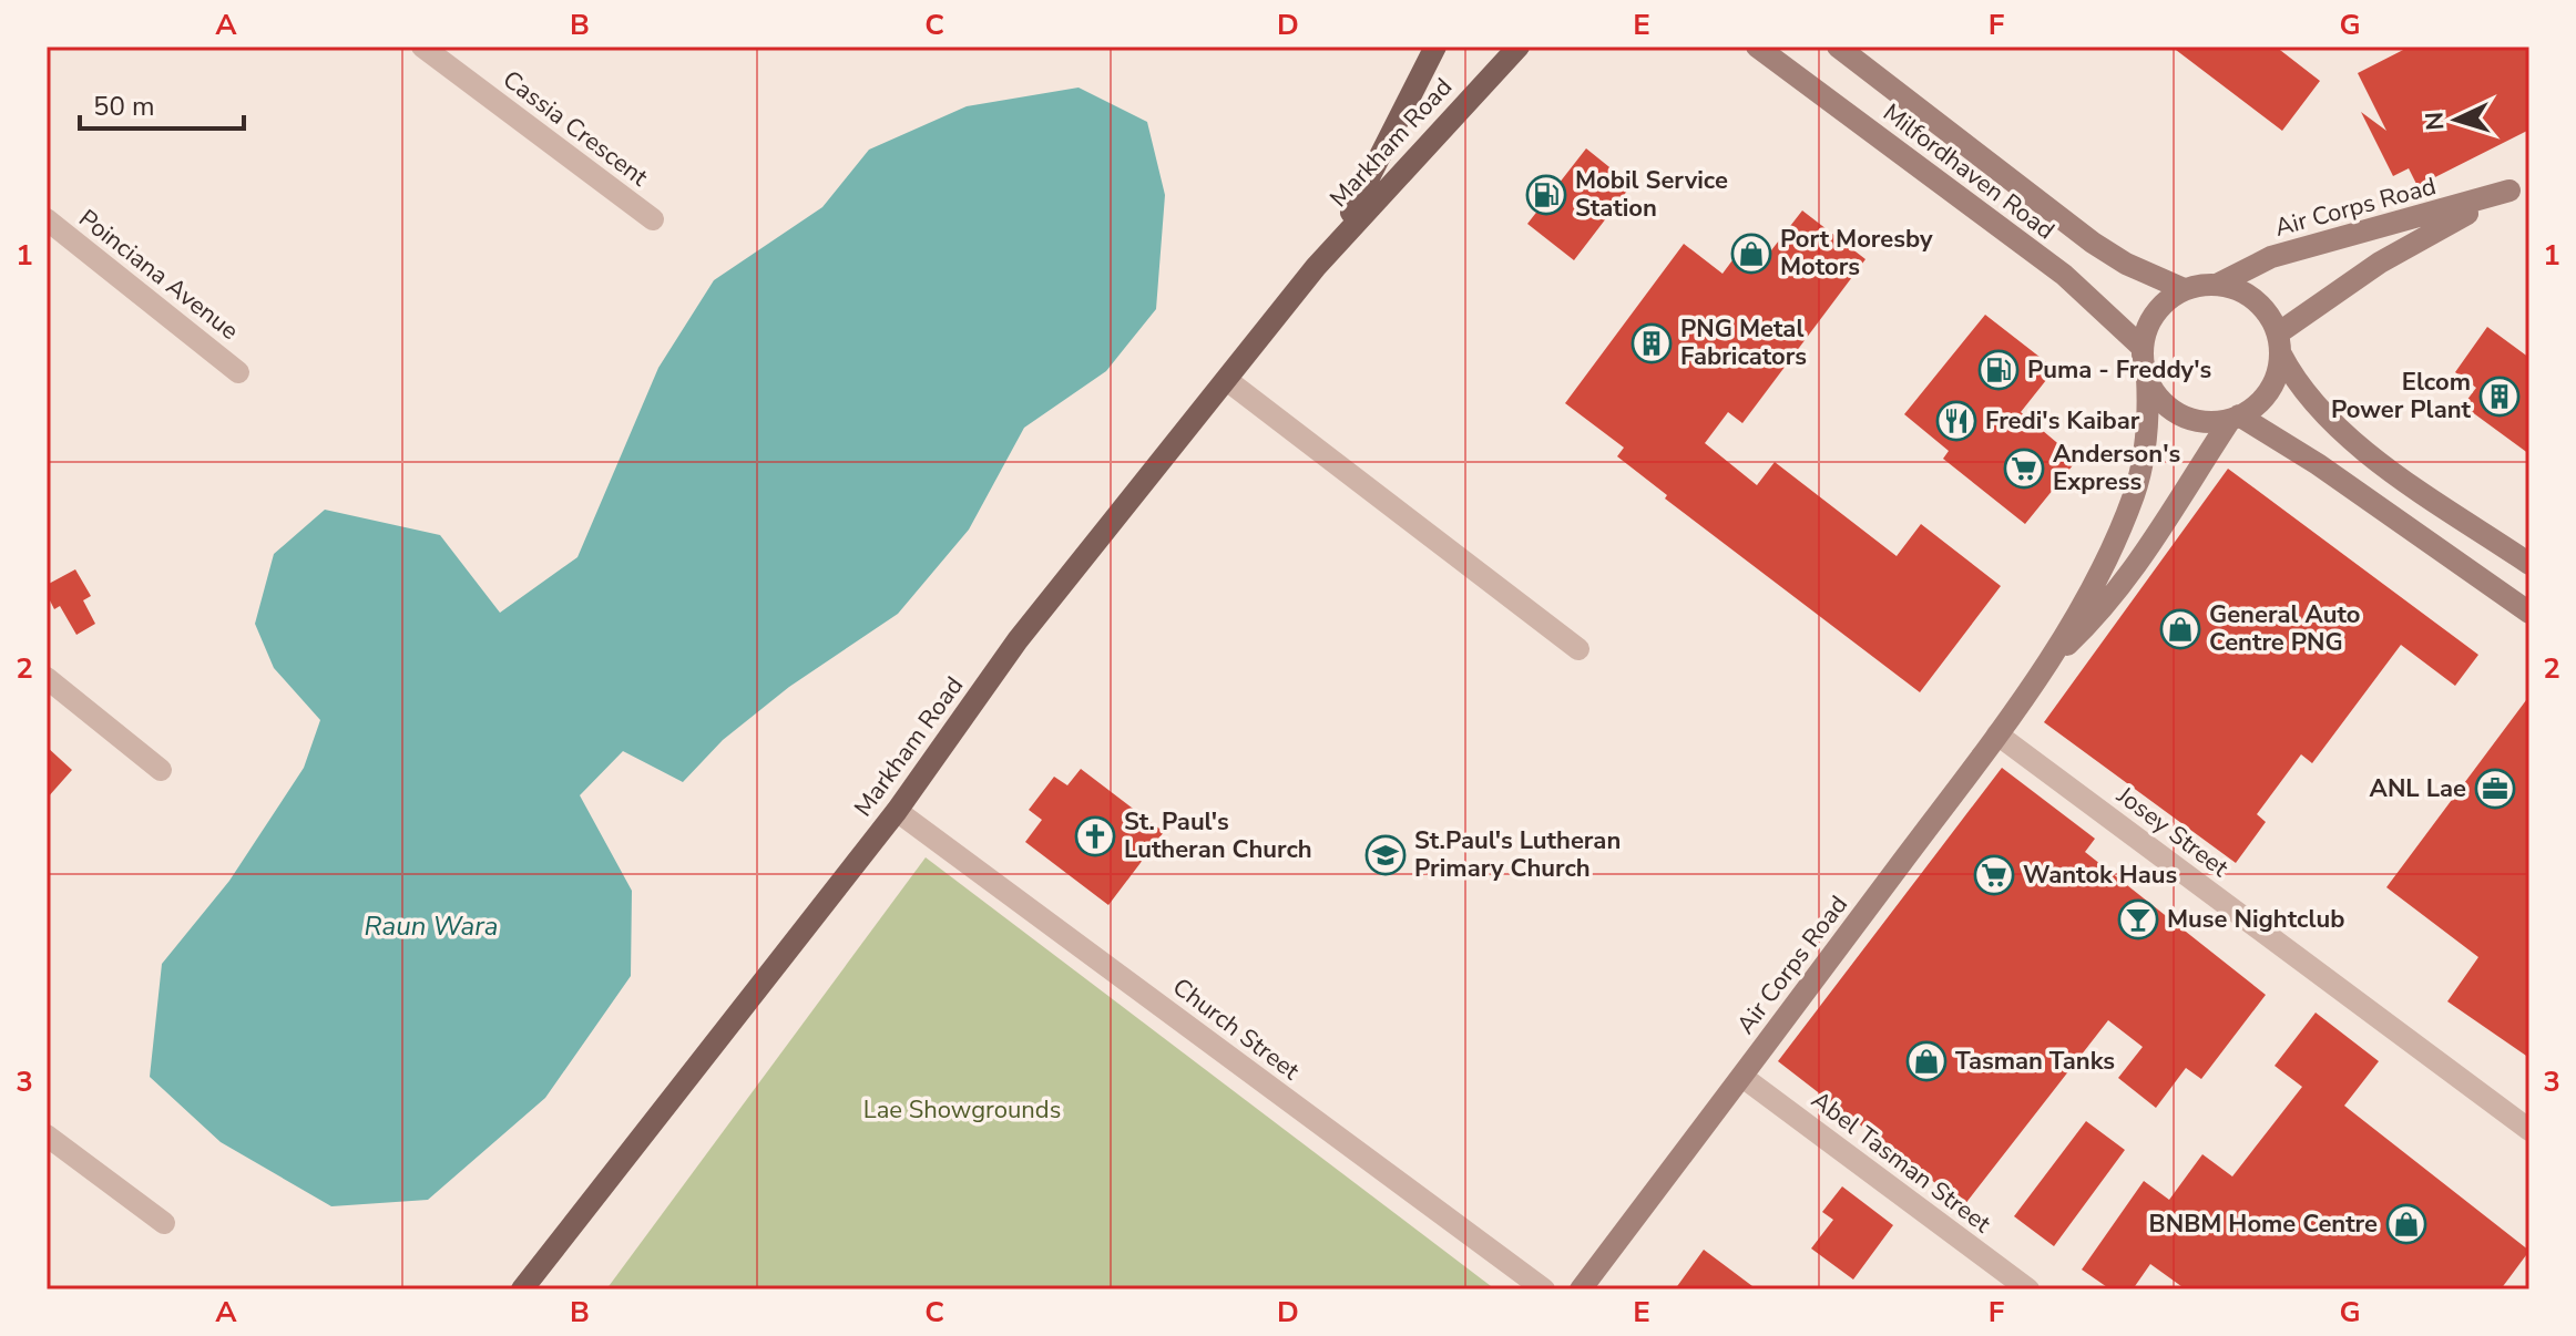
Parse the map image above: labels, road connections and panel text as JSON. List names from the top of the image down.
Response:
{
  "streets": {
    "main road": ["Markham Road", "Milfordhaven Road", "Air Corps Road"],
    "street": [
      "Cassia Crescent",
      "Poinciana Avenue",
      "Josey Street",
      "Church Street",
      "Abel Tasman Street"
    ]
  },
  "crossings": [
    ["Markham Road", "Church Street"],
    ["Milfordhaven Road", "Air Corps Road"],
    ["Air Corps Road", "Josey Street"],
    ["Air Corps Road", "Abel Tasman Street"]
  ],
  "water": ["Raun Wara"],
  "parks": ["Lae Showgrounds"],
  "places": {
    "fuel station": ["Mobil Service Station", "Puma - Freddy's"],
    "shop": [
      "Port Moresby Motors",
      "General Auto Centre PNG",
      "Tasman Tanks",
      "BNBM Home Centre"
    ],
    "building": ["PNG Metal Fabricators", "Elcom Power Plant"],
    "restaurant": ["Fredi's Kaibar"],
    "supermarket": ["Anderson's Express", "Wantok Haus"],
    "office": ["ANL Lae"],
    "church": ["St. Paul's Lutheran Church"],
    "school or university": ["St.Paul's Lutheran Primary Church"],
    "bar": ["Muse Nightclub"]
  },
  "scale_bar": "50 m",
  "north": "left",
  "grid": {
    "columns": [
      "A",
      "B",
      "C",
      "D",
      "E",
      "F",
      "G"
    ],
    "rows": ["1", "2", "3"]
  }
}
